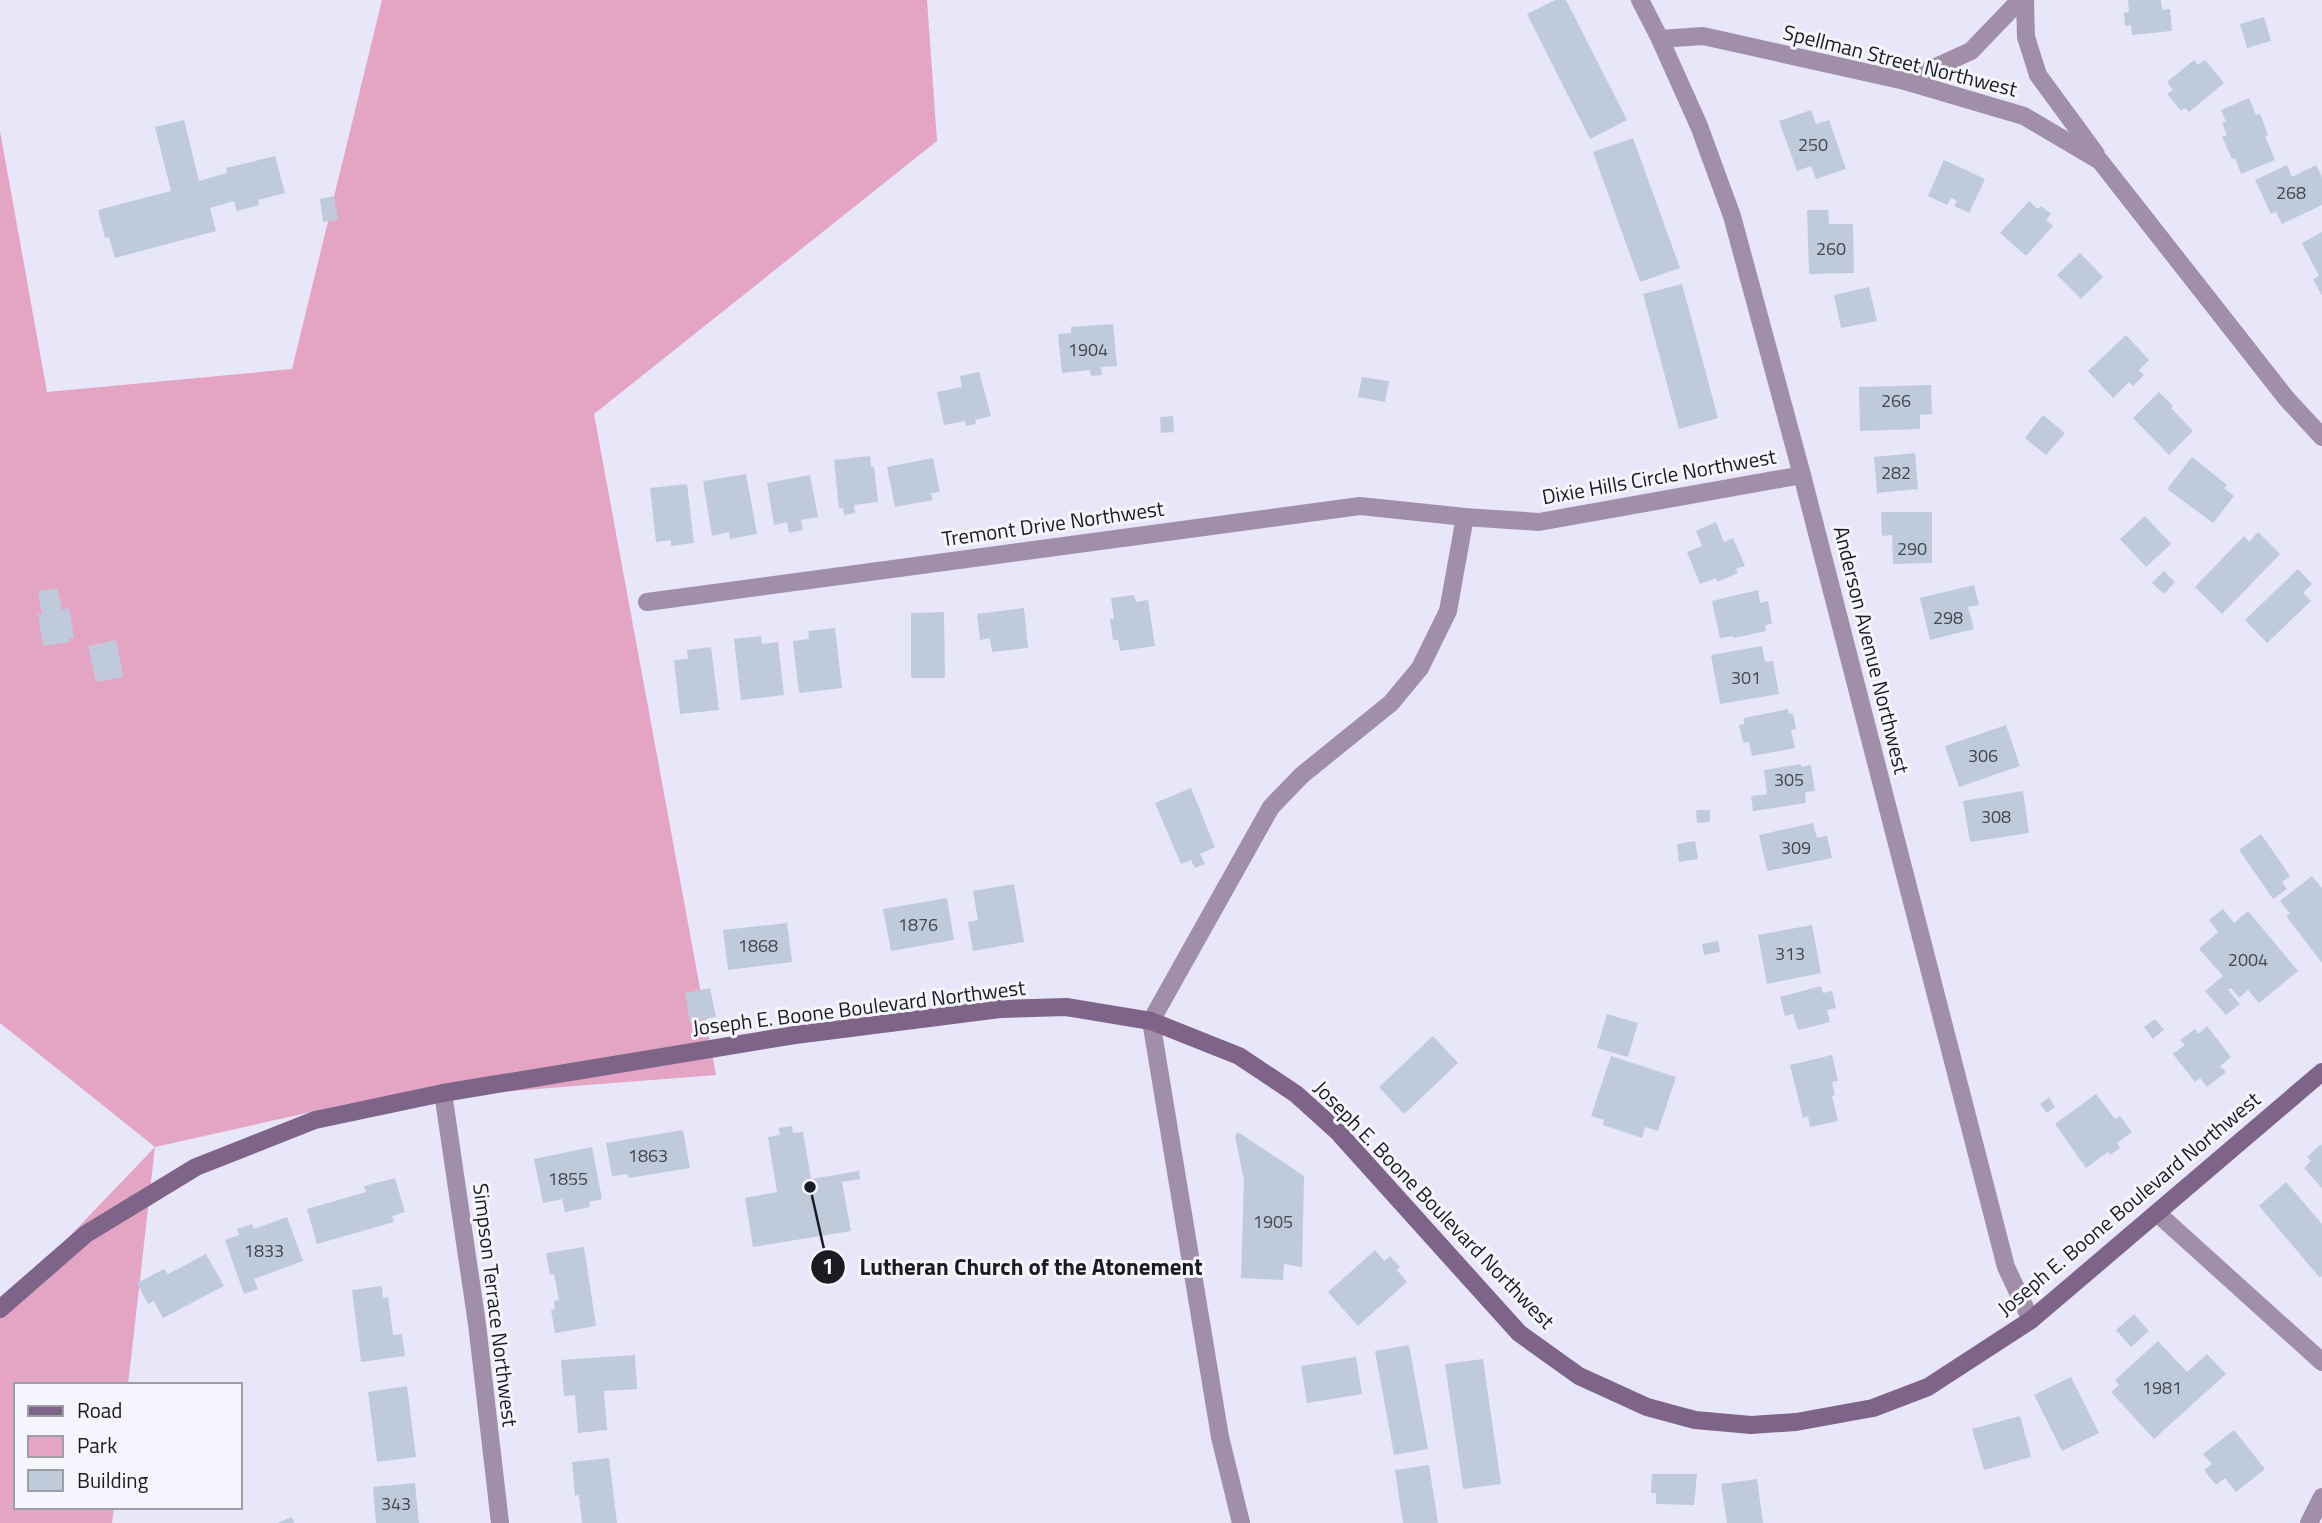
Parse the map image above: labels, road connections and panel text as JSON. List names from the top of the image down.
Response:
{
  "streets": {
    "main road": ["Joseph E. Boone Boulevard Northwest"],
    "street": [
      "Spellman Street Northwest",
      "Dixie Hills Circle Northwest",
      "Tremont Drive Northwest",
      "Anderson Avenue Northwest",
      "Simpson Terrace Northwest"
    ]
  },
  "crossings": [
    ["Spellman Street Northwest", "Anderson Avenue Northwest"],
    ["Dixie Hills Circle Northwest", "Tremont Drive Northwest"],
    ["Dixie Hills Circle Northwest", "Anderson Avenue Northwest"],
    ["Anderson Avenue Northwest", "Joseph E. Boone Boulevard Northwest"],
    ["Joseph E. Boone Boulevard Northwest", "Simpson Terrace Northwest"]
  ],
  "places": ["Lutheran Church of the Atonement"],
  "house_numbers": [
    "250",
    "268",
    "260",
    "1904",
    "266",
    "282",
    "290",
    "298",
    "301",
    "306",
    "305",
    "308",
    "309",
    "1876",
    "1868",
    "313",
    "2004",
    "1863",
    "1855",
    "1905",
    "1833",
    "1981",
    "343"
  ],
  "legend": ["Road", "Park", "Building"]
}
